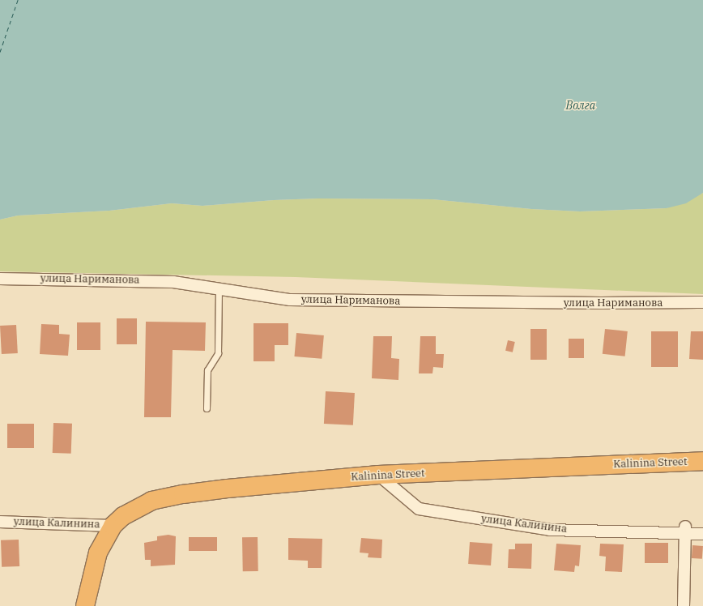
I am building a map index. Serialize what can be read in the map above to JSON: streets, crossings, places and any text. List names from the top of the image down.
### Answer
{
  "streets": {
    "highway": ["Kalinina Street"],
    "street": ["улица Нариманова", "улица Калинина"]
  },
  "crossings": [
    ["Kalinina Street", "улица Калинина"]
  ],
  "water": ["Волга"]
}
